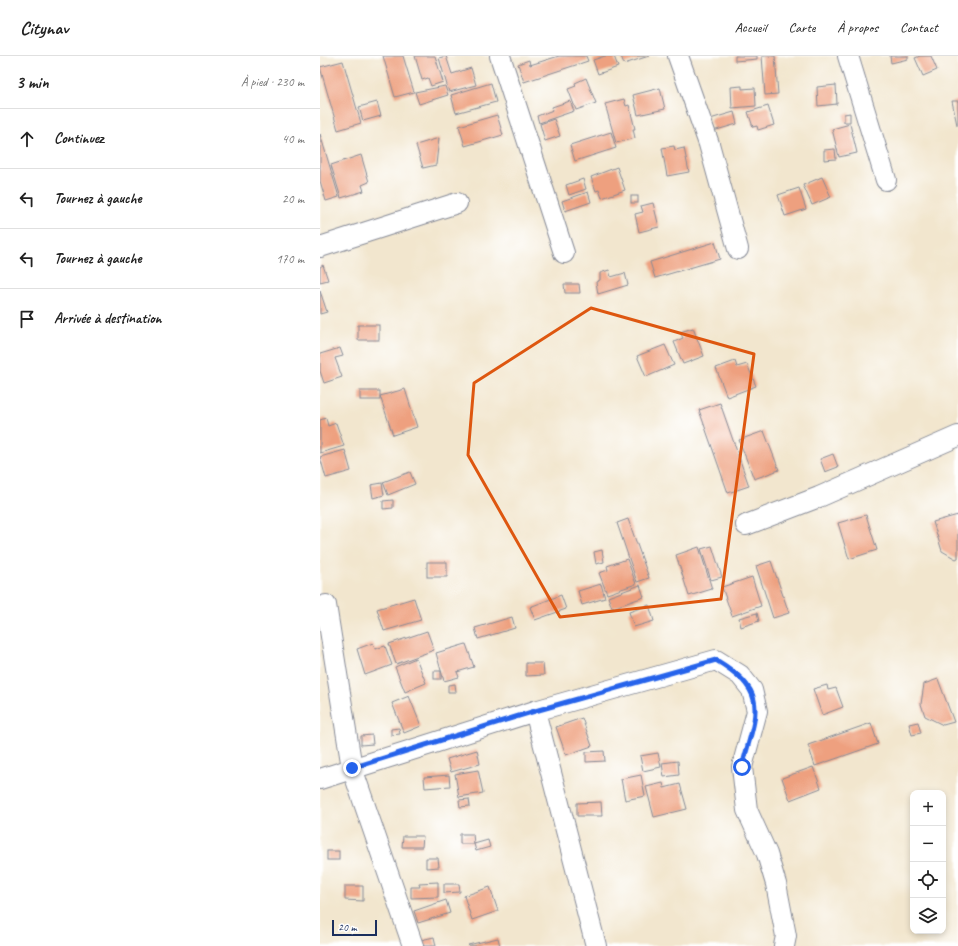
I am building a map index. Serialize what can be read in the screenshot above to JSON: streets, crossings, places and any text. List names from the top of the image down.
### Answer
{
  "scale_bar": "20 m",
  "page": {
    "header": "Citynav",
    "nav": [
      "Accueil",
      "Carte",
      "À propos",
      "Contact"
    ],
    "heading": ["3 min", "À pied · 230 m"],
    "list": [
      ["Continuez", "40 m"],
      ["Tournez à gauche", "20 m"],
      ["Tournez à gauche", "170 m"],
      "Arrivée à destination"
    ],
    "map_buttons": ["+", "−"],
    "scale": "20 m"
  }
}
